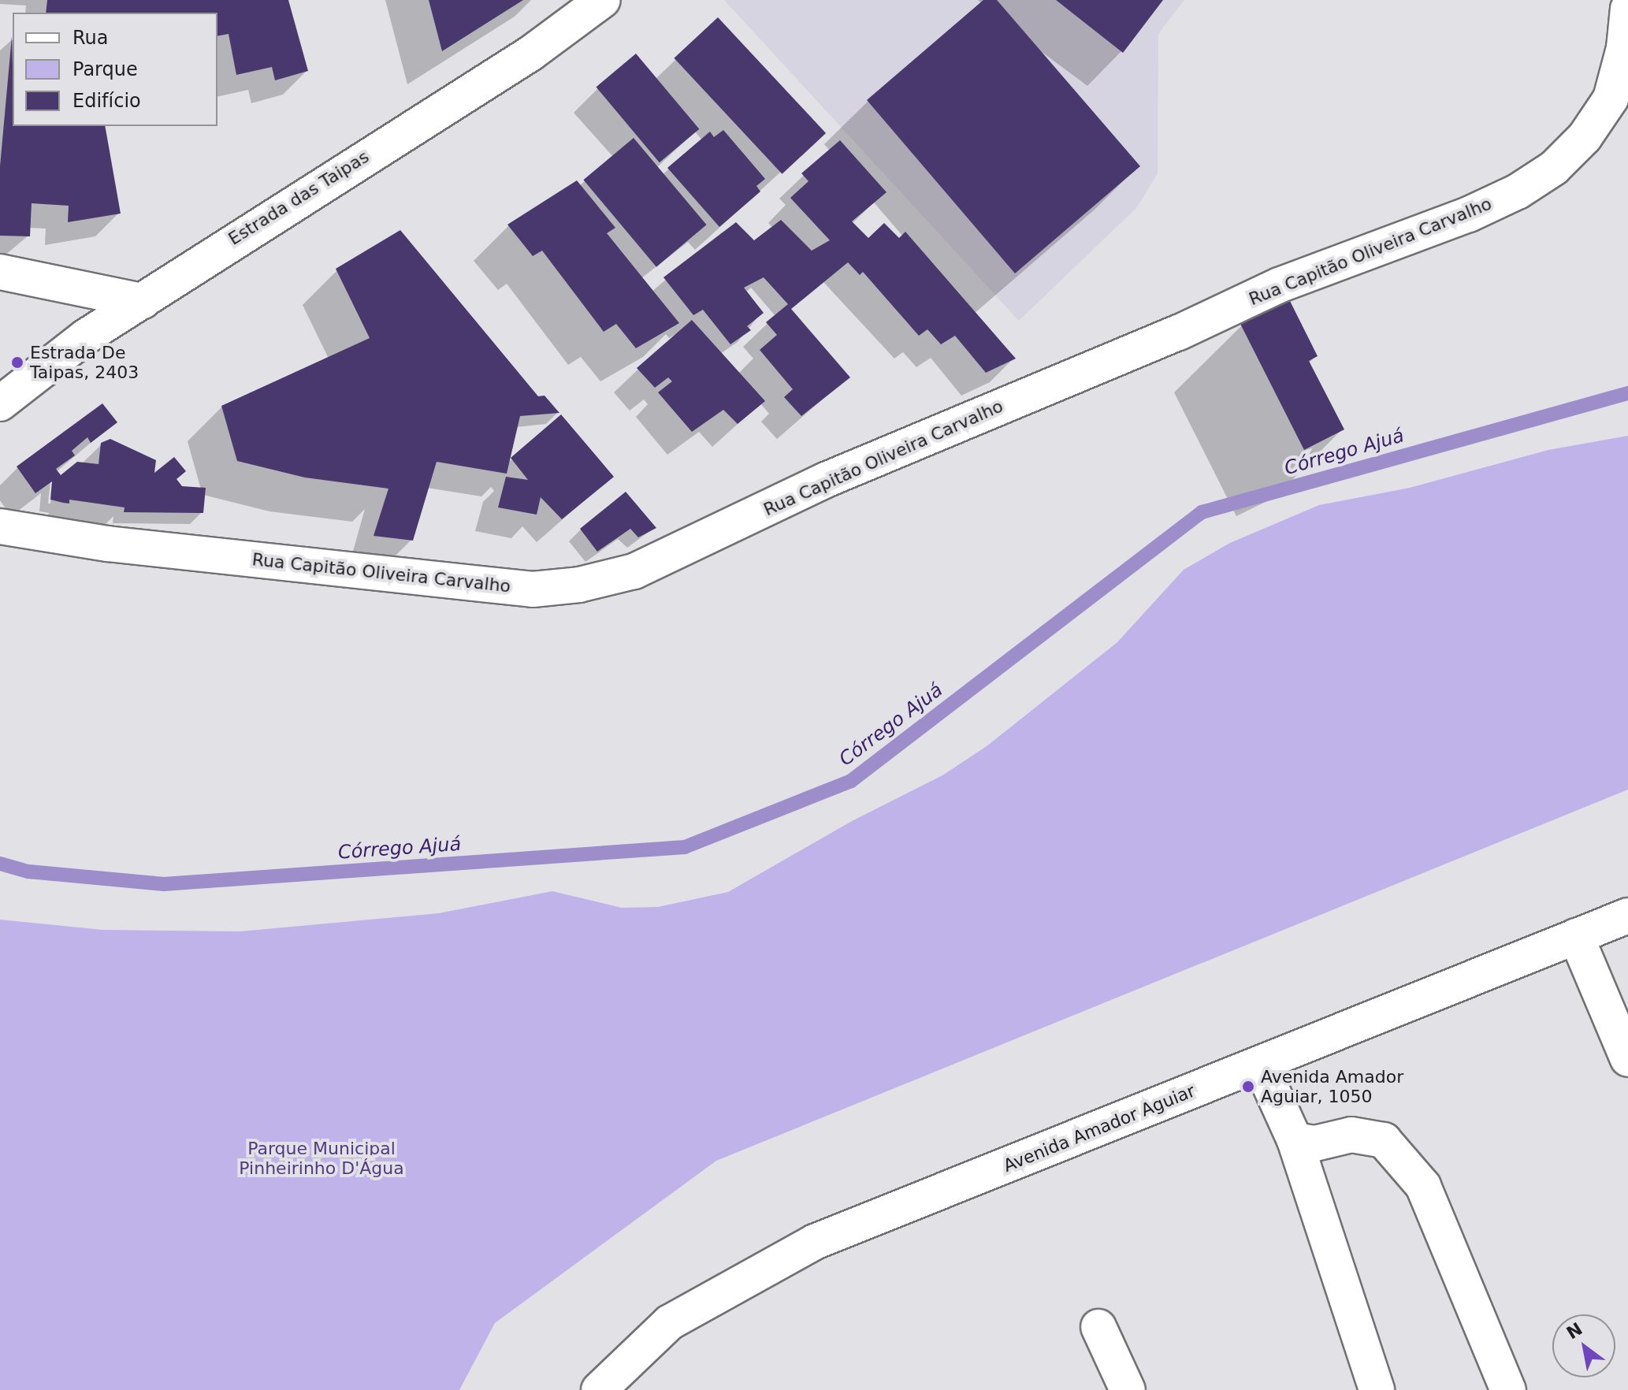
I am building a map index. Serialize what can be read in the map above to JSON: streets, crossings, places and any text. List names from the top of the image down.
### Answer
{
  "streets": {
    "street": ["Estrada das Taipas", "Rua Capitão Oliveira Carvalho", "Avenida Amador Aguiar"]
  },
  "water": ["Córrego Ajuá"],
  "parks": ["Parque Municipal Pinheirinho D'Água"],
  "places": ["Estrada De Taipas, 2403", "Avenida Amador Aguiar, 1050"],
  "legend": ["Rua", "Parque", "Edifício"],
  "north": "top left"
}
